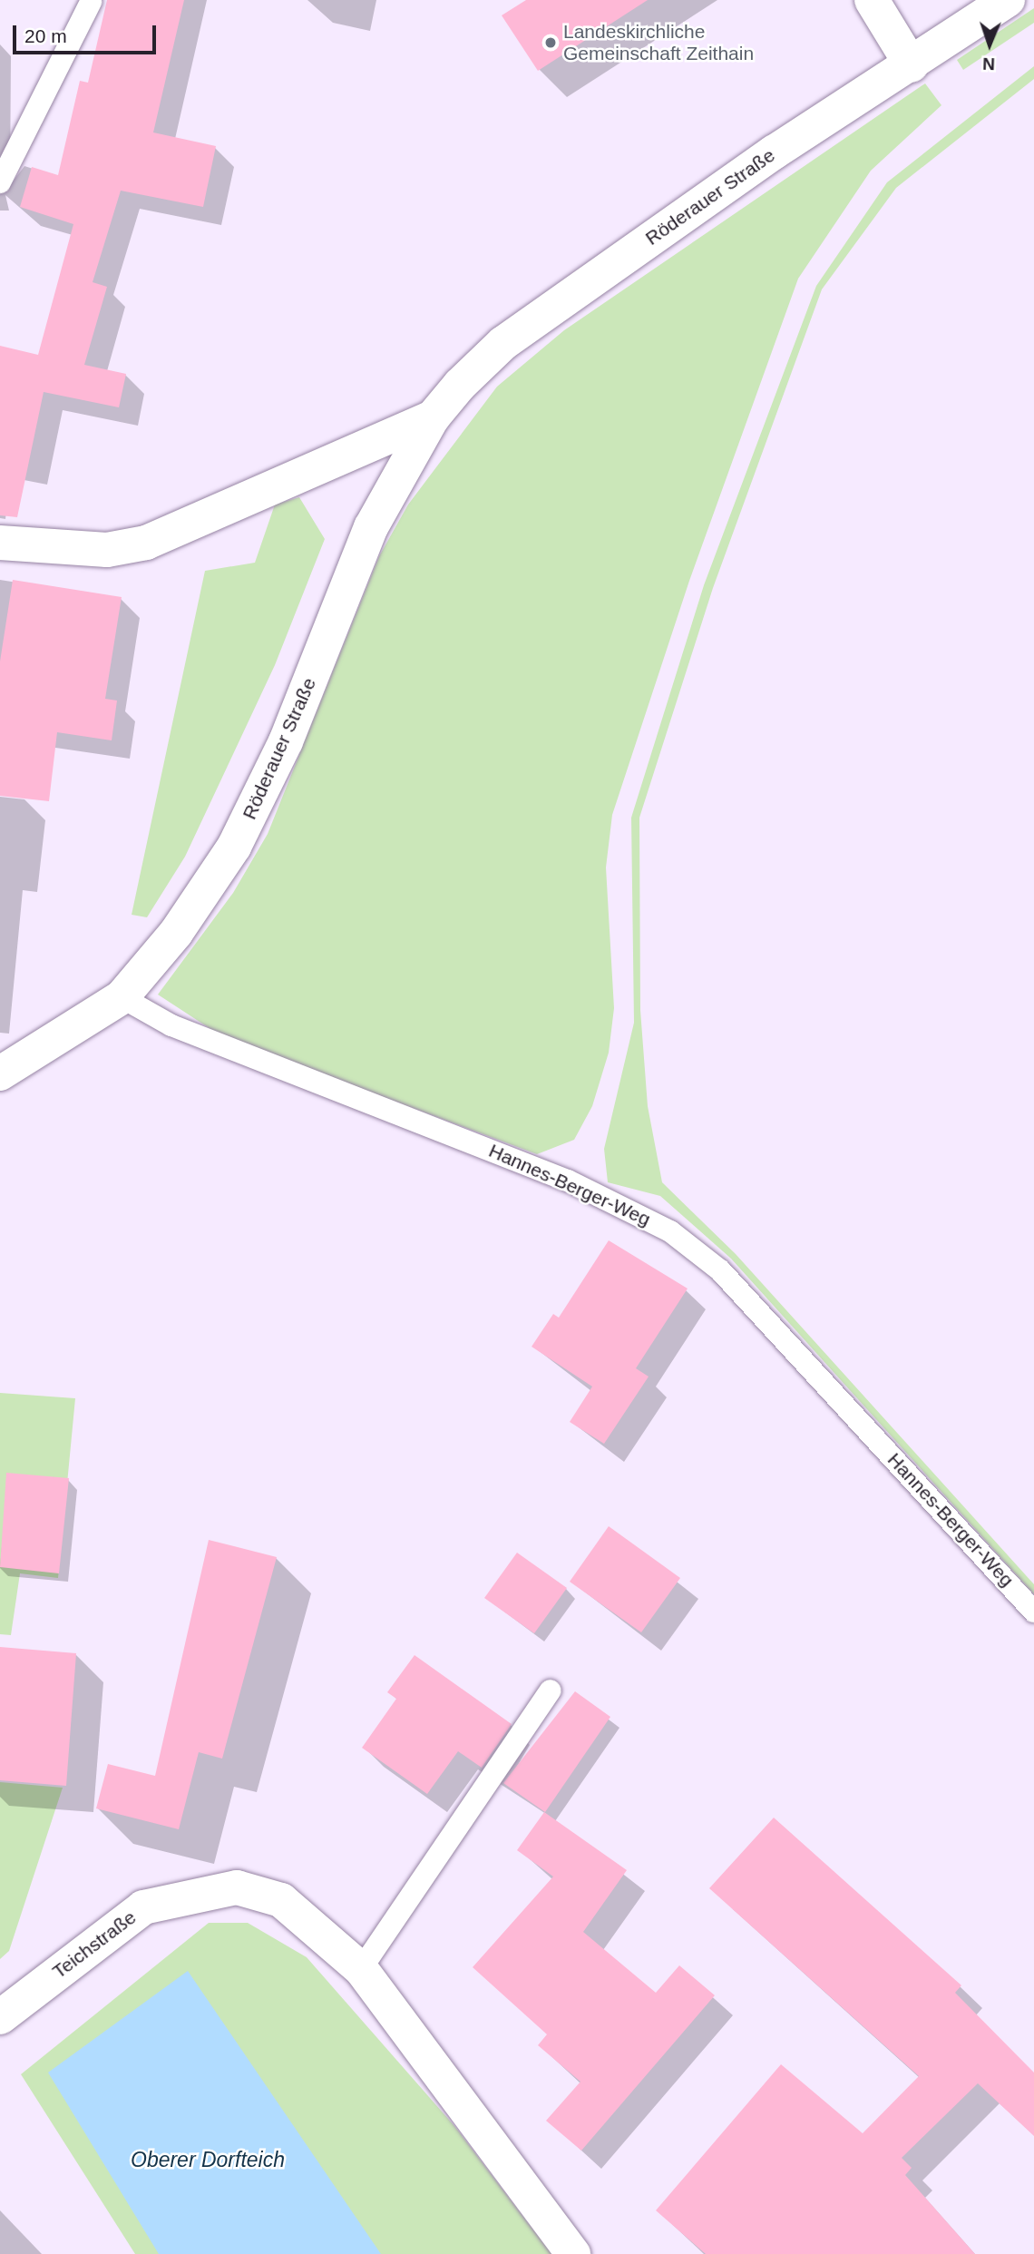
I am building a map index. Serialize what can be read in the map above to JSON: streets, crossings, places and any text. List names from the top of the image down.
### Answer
{
  "streets": {
    "street": ["Röderauer Straße", "Teichstraße"],
    "lane": ["Hannes-Berger-Weg"]
  },
  "crossings": [
    ["Röderauer Straße", "Hannes-Berger-Weg"]
  ],
  "water": ["Oberer Dorfteich"],
  "places": ["Landeskirchliche Gemeinschaft Zeithain"],
  "scale_bar": "20 m",
  "north": "bottom"
}
